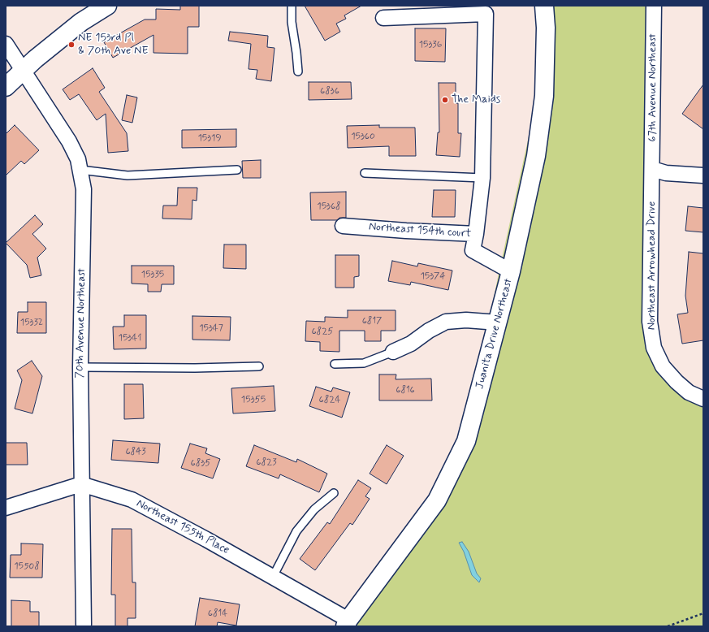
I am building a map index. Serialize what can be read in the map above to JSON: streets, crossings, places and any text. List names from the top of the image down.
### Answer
{
  "streets": {
    "main road": ["Juanita Drive Northeast"],
    "street": [
      "67th Avenue Northeast",
      "Northeast 154th court",
      "Northeast Arrowhead Drive",
      "70th Avenue Northeast",
      "Northeast 155th Place"
    ]
  },
  "crossings": [
    ["67th Avenue Northeast", "Northeast Arrowhead Drive"],
    ["Northeast 154th court", "Juanita Drive Northeast"],
    ["70th Avenue Northeast", "Northeast 155th Place"],
    ["Juanita Drive Northeast", "Northeast 155th Place"]
  ],
  "places": ["NE 153rd Pl & 70th Ave NE", "The Maids"],
  "house_numbers": [
    "15336",
    "6836",
    "15360",
    "15319",
    "15368",
    "15335",
    "15374",
    "6817",
    "15332",
    "15347",
    "6825",
    "15341",
    "6816",
    "15355",
    "6824",
    "6843",
    "6823",
    "6835",
    "15508",
    "6814"
  ]
}
